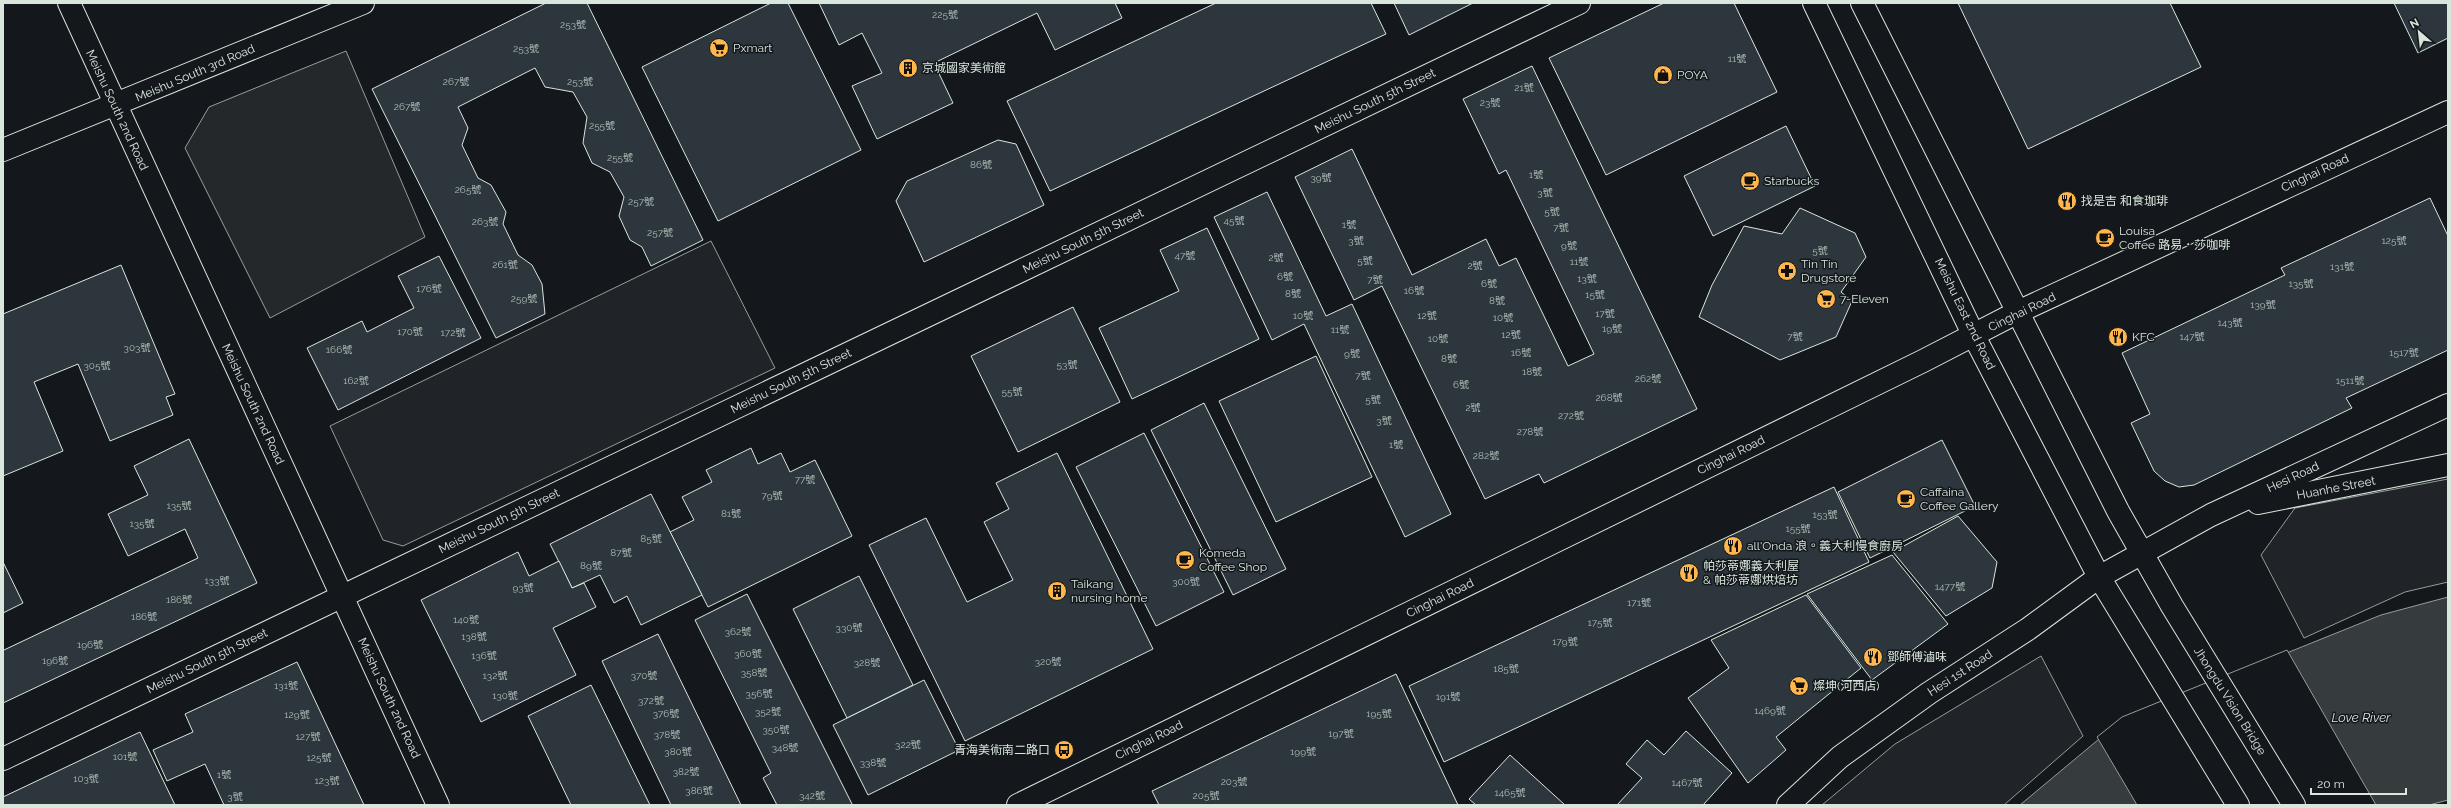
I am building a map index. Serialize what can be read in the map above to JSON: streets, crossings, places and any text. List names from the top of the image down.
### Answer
{
  "streets": {
    "street": [
      "Meishu South 3rd Road",
      "Meishu South 5th Street",
      "Meishu South 2nd Road",
      "Cinghai Road",
      "Meishu East 2nd Road",
      "Hesi Road",
      "Huanhe Street",
      "Hesi 1st Road",
      "Jhongdu Vision Bridge"
    ]
  },
  "crossings": [
    ["Meishu South 3rd Road", "Meishu South 2nd Road"],
    ["Meishu South 5th Street", "Meishu South 2nd Road"],
    ["Cinghai Road", "Meishu East 2nd Road"],
    ["Meishu East 2nd Road", "Hesi 1st Road"],
    ["Hesi Road", "Huanhe Street"],
    ["Hesi Road", "Hesi 1st Road"],
    ["Hesi Road", "Jhongdu Vision Bridge"],
    ["Hesi 1st Road", "Jhongdu Vision Bridge"]
  ],
  "water": ["Love River"],
  "places": {
    "supermarket": ["Pxmart", "7-Eleven", "燦坤(河西店)"],
    "building": ["京城國家美術館", "Taikang nursing home"],
    "shop": ["POYA"],
    "cafe": [
      "Starbucks",
      "Louisa Coffee 路易．莎咖啡",
      "Caffaina Coffee Gallery",
      "Komeda Coffee Shop"
    ],
    "restaurant": [
      "找是吉 和食珈琲",
      "KFC",
      "all'Onda 浪。義大利慢食廚房",
      "帕莎蒂娜義大利屋 & 帕莎蒂娜烘焙坊",
      "鄧師傅滷味"
    ],
    "pharmacy": ["Tin Tin Drugstore"],
    "bus stop": ["青海美術南二路口"]
  },
  "house_numbers": [
    "225號",
    "253號",
    "253號",
    "11號",
    "267號",
    "253號",
    "21號",
    "23號",
    "267號",
    "255號",
    "255號",
    "86號",
    "1號",
    "39號",
    "265號",
    "3號",
    "257號",
    "5號",
    "45號",
    "263號",
    "1號",
    "7號",
    "257號",
    "3號",
    "125號",
    "9號",
    "5號",
    "47號",
    "2號",
    "5號",
    "11號",
    "261號",
    "2號",
    "131號",
    "6號",
    "13號",
    "7號",
    "6號",
    "135號",
    "176號",
    "16號",
    "8號",
    "15號",
    "259號",
    "8號",
    "139號",
    "17號",
    "10號",
    "12號",
    "10號",
    "143號",
    "19號",
    "11號",
    "170號",
    "172號",
    "12號",
    "7號",
    "147號",
    "10號",
    "303號",
    "166號",
    "16號",
    "1517號",
    "9號",
    "8號",
    "53號",
    "305號",
    "18號",
    "7號",
    "262號",
    "162號",
    "1511號",
    "6號",
    "55號",
    "268號",
    "5號",
    "2號",
    "272號",
    "3號",
    "278號",
    "1號",
    "282號",
    "77號",
    "79號",
    "135號",
    "81號",
    "153號",
    "135號",
    "155號",
    "85號",
    "87號",
    "89號",
    "133號",
    "300號",
    "1477號",
    "93號",
    "186號",
    "171號",
    "186號",
    "140號",
    "175號",
    "330號",
    "362號",
    "138號",
    "179號",
    "196號",
    "360號",
    "136號",
    "196號",
    "320號",
    "328號",
    "185號",
    "358號",
    "132號",
    "370號",
    "131號",
    "356號",
    "130號",
    "191號",
    "372號",
    "1469號",
    "352號",
    "376號",
    "195號",
    "129號",
    "350號",
    "197號",
    "378號",
    "127號",
    "322號",
    "348號",
    "380號",
    "199號",
    "101號",
    "125號",
    "338號",
    "382號",
    "1號",
    "103號",
    "123號",
    "203號",
    "1467號",
    "386號",
    "1465號",
    "342號",
    "205號",
    "3號"
  ],
  "scale_bar": "20 m",
  "north": "top left"
}
